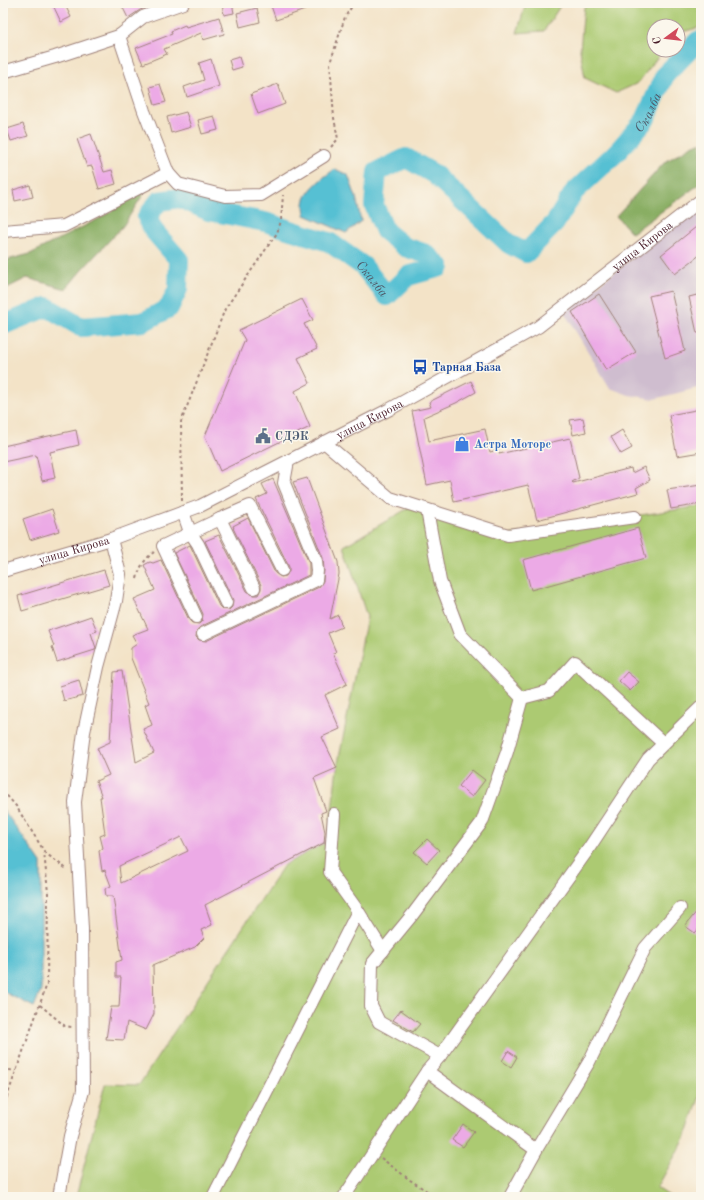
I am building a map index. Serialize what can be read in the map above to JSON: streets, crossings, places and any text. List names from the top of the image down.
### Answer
{
  "streets": {
    "street": ["улица Кирова"]
  },
  "water": ["Скалба"],
  "places": {
    "bus stop": ["Тарная База"],
    "public building": ["СДЭК"],
    "shop": ["Астра Моторс"]
  },
  "north": "left"
}
